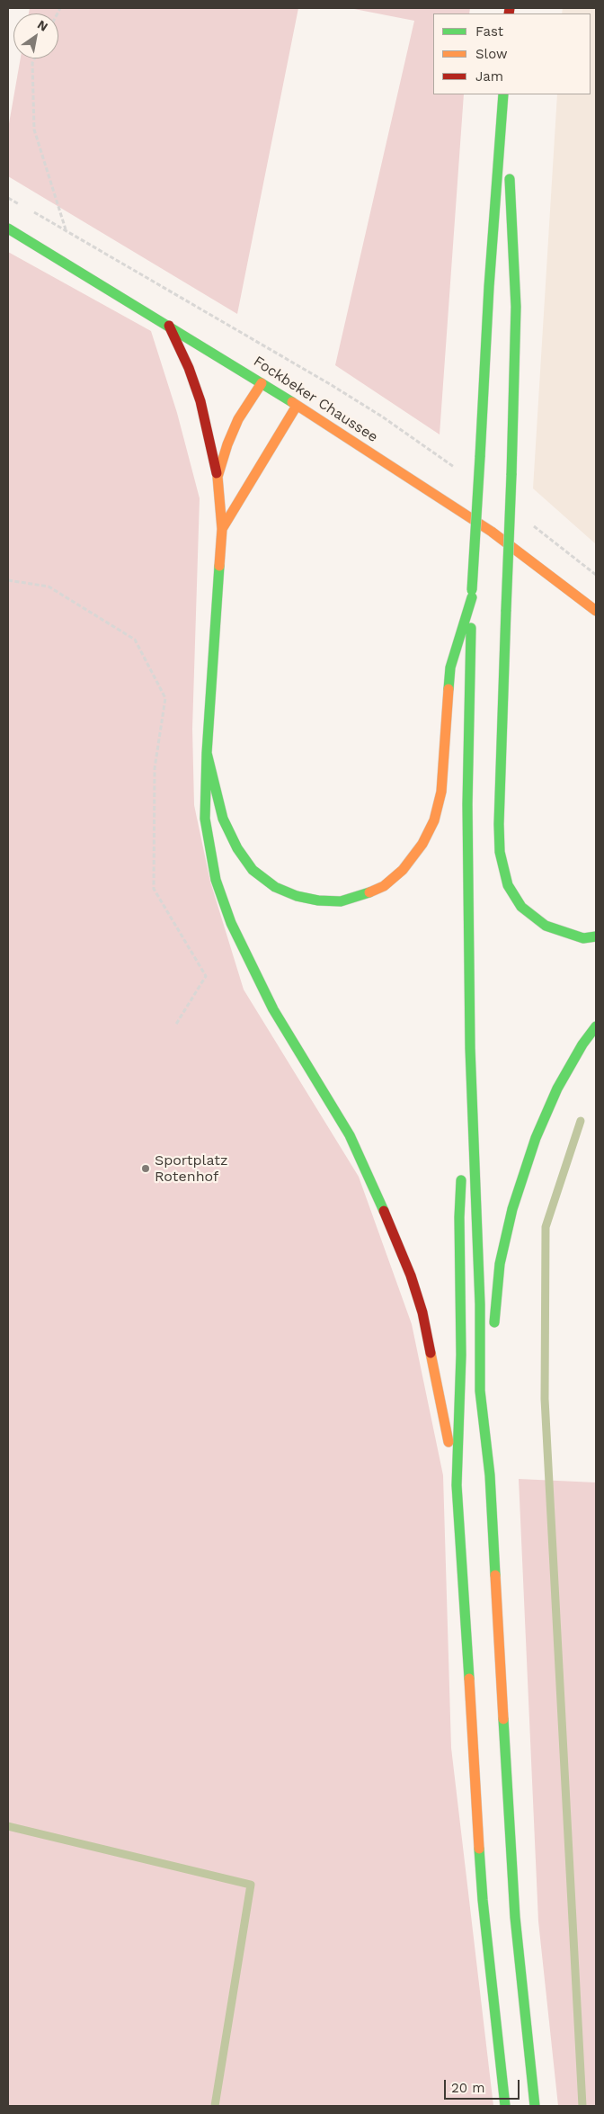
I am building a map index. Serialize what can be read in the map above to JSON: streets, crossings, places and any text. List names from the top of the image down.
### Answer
{
  "streets": {
    "main road": ["Fockbeker Chaussee"]
  },
  "places": ["Sportplatz Rotenhof"],
  "legend": ["Fast", "Slow", "Jam"],
  "scale_bar": "20 m",
  "north": "top right"
}
